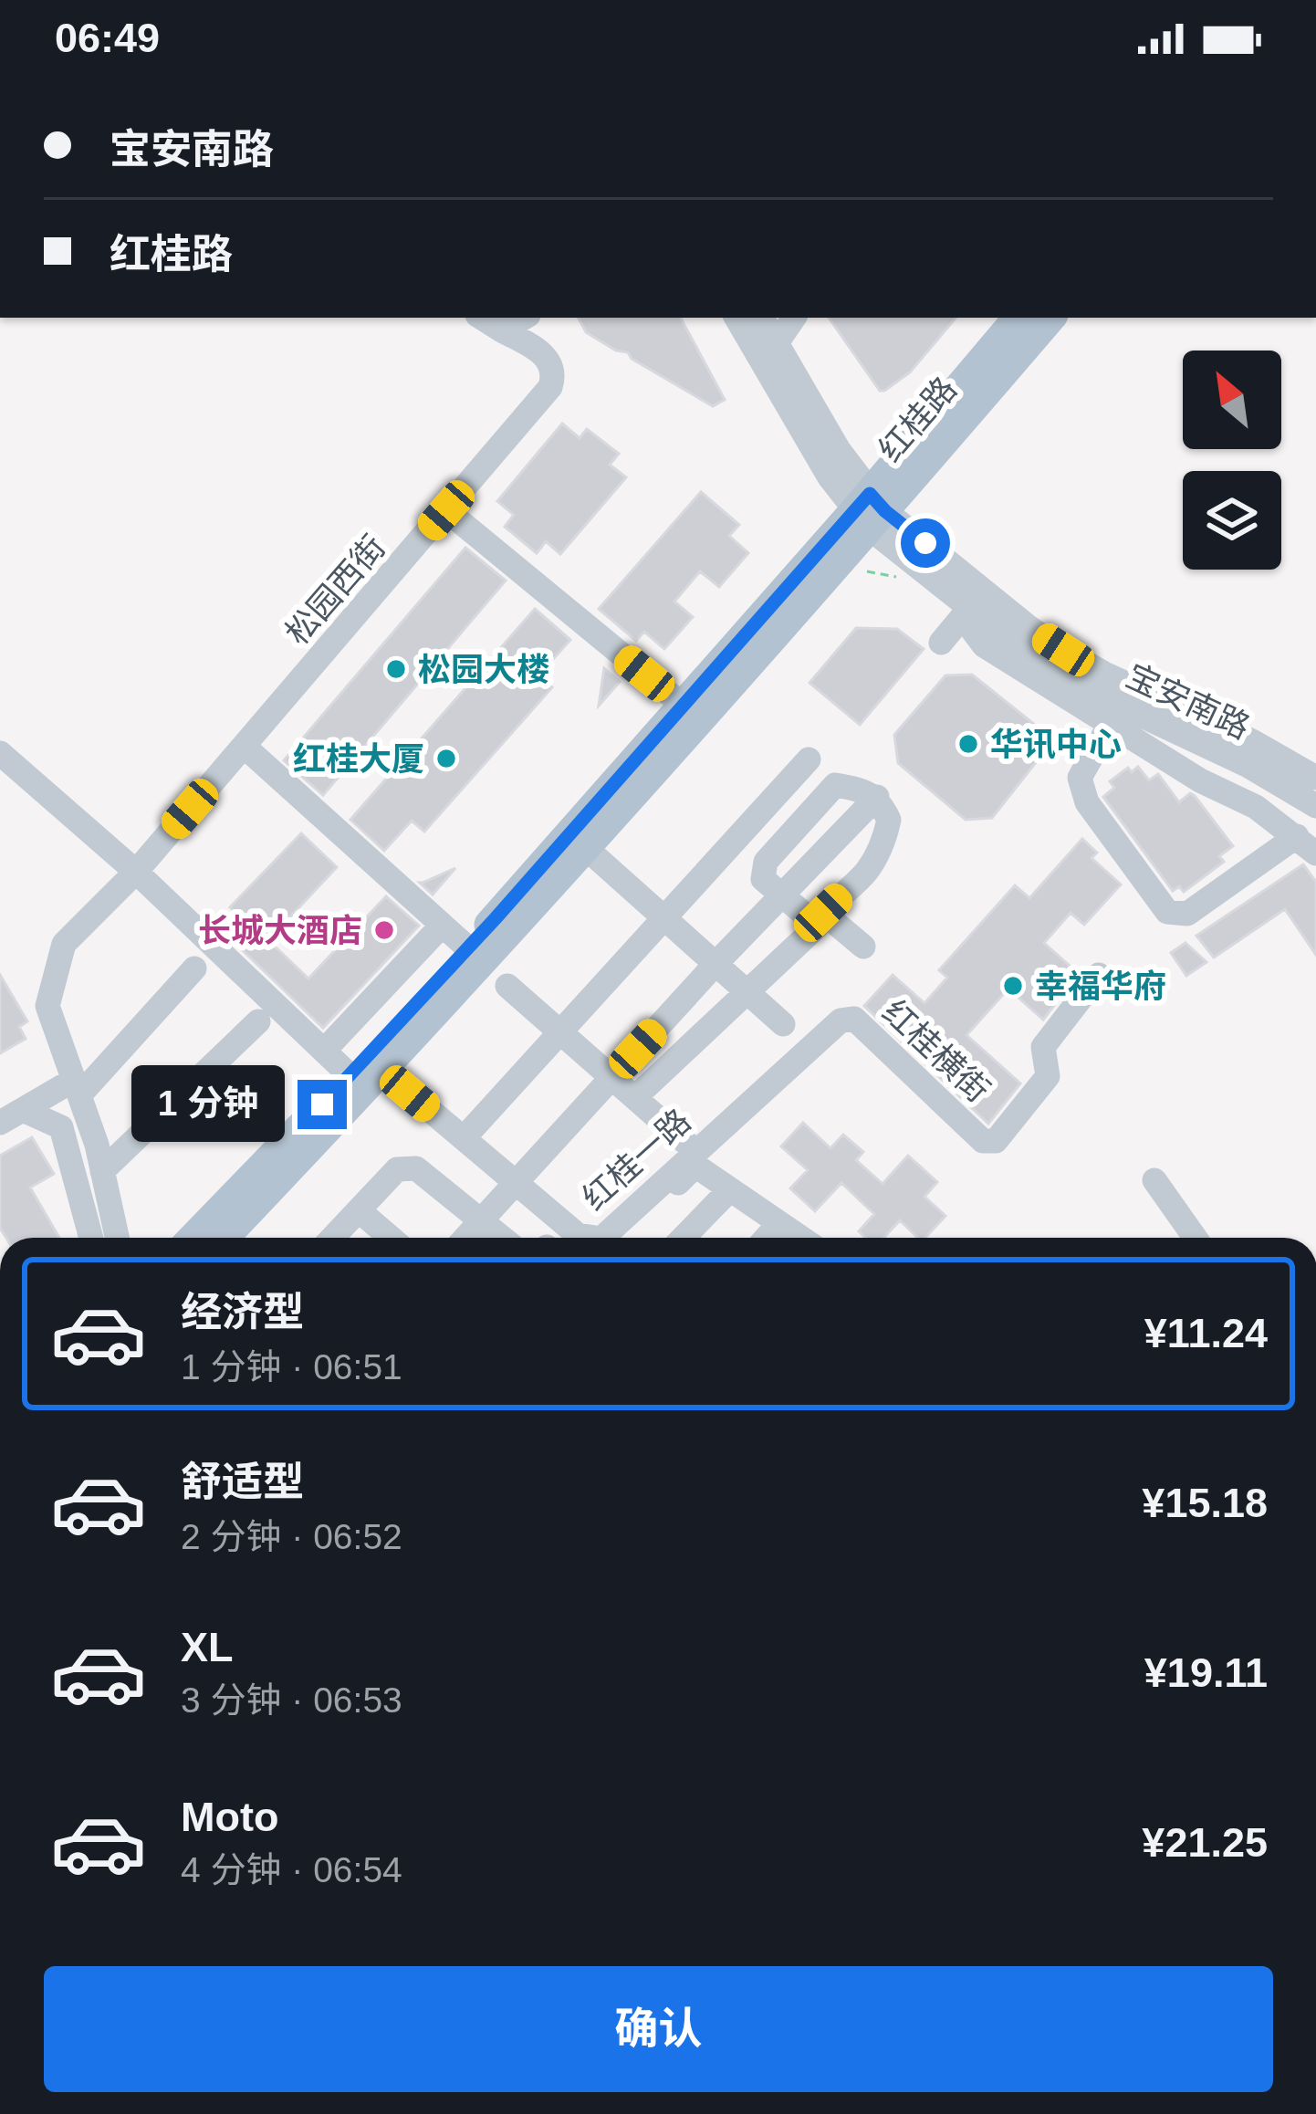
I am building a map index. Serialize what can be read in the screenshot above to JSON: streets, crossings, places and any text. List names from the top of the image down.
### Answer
{
  "streets": {
    "main road": ["红桂路"],
    "street": [
      "松园西街",
      "宝安南路",
      "红桂横街",
      "红桂一路"
    ]
  },
  "crossings": [
    ["红桂路", "宝安南路"],
    ["红桂路", "红桂一路"],
    ["红桂横街", "红桂一路"]
  ],
  "places": [
    "松园大楼",
    "华讯中心",
    "红桂大厦",
    "长城大酒店",
    "幸福华府"
  ],
  "north": "top left",
  "page": {
    "status": "06:49",
    "banner": ["宝安南路", "红桂路"],
    "bubble": "1 分钟",
    "list": [
      {
        "name": "经济型",
        "note": "1 分钟 · 06:51",
        "value": "¥11.24"
      },
      {
        "name": "舒适型",
        "note": "2 分钟 · 06:52",
        "value": "¥15.18"
      },
      {
        "name": "XL",
        "note": "3 分钟 · 06:53",
        "value": "¥19.11"
      },
      {
        "name": "Moto",
        "note": "4 分钟 · 06:54",
        "value": "¥21.25"
      }
    ],
    "buttons": "确认"
  }
}
